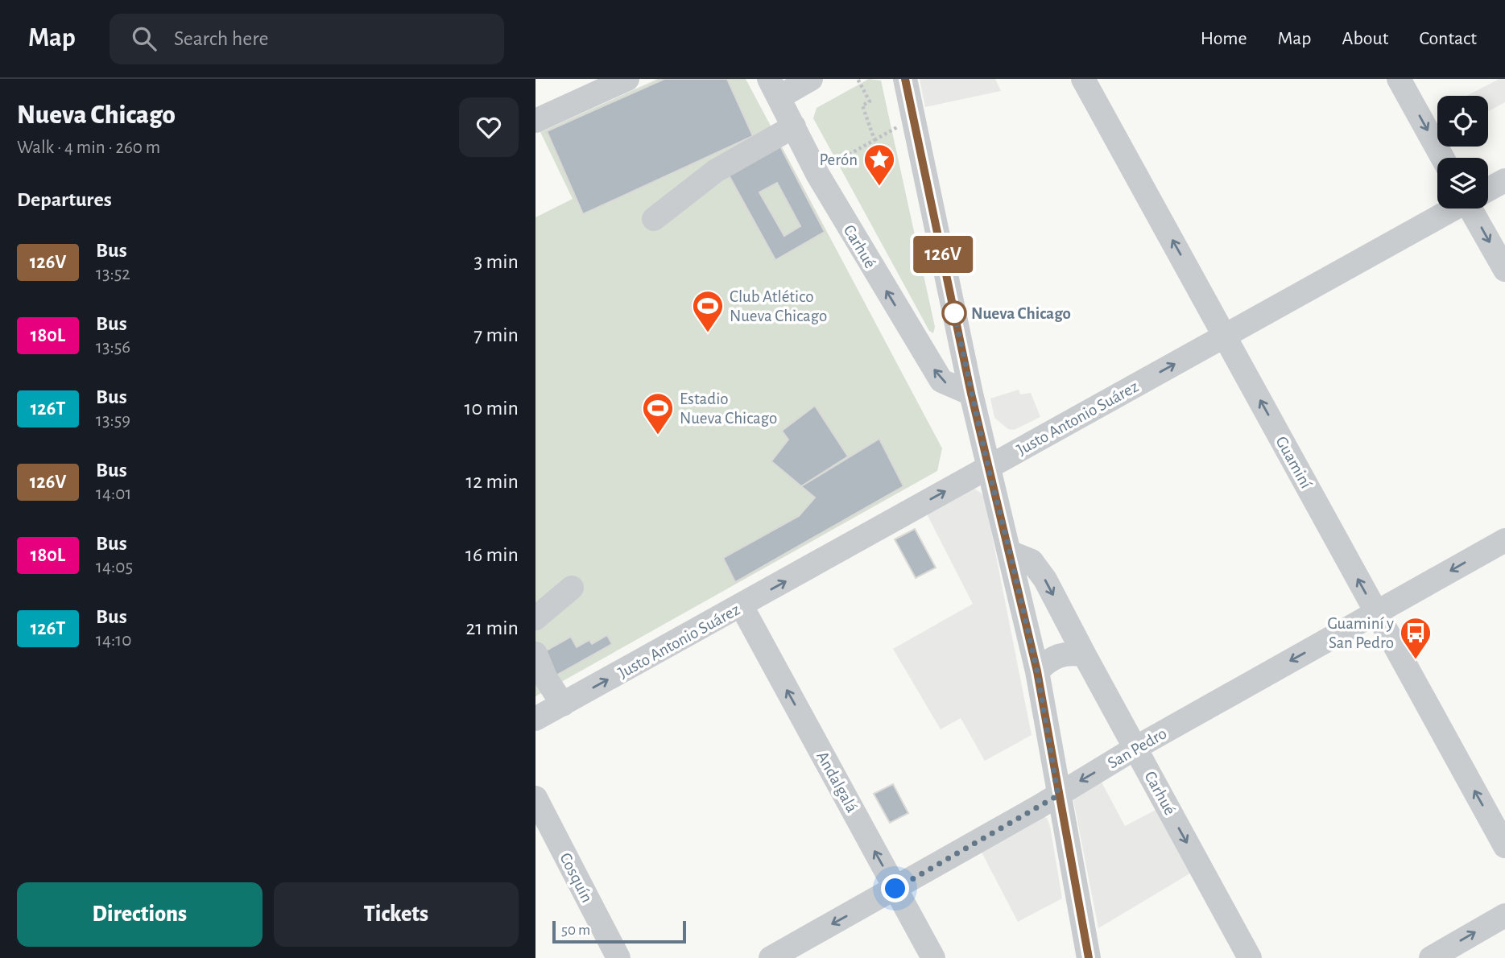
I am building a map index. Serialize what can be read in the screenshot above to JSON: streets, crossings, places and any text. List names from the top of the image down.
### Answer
{
  "streets": {
    "street": [
      "Carhué",
      "Justo Antonio Suárez",
      "Guaminí",
      "San Pedro",
      "Andalgalá",
      "Cosquín"
    ]
  },
  "crossings": [
    ["Carhué", "San Pedro"],
    ["Justo Antonio Suárez", "Guaminí"],
    ["Justo Antonio Suárez", "Andalgalá"],
    ["Guaminí", "San Pedro"],
    ["San Pedro", "Andalgalá"]
  ],
  "one_way": [
    "Justo Antonio Suárez",
    "Guaminí",
    "San Pedro",
    "Andalgalá"
  ],
  "places": {
    "place": ["Perón"],
    "other": ["Nueva Chicago"],
    "sports": ["Club Atlético Nueva Chicago", "Estadio Nueva Chicago"],
    "bus stop": ["Guaminí y San Pedro"]
  },
  "lines": ["bus line 126V"],
  "scale_bar": "50 m",
  "page": {
    "header": "Map",
    "search": "Search here",
    "nav": [
      "Home",
      "Map",
      "About",
      "Contact"
    ],
    "heading": [
      ["Nueva Chicago", "Walk · 4 min · 260 m"],
      "Departures"
    ],
    "on_map": "126V",
    "list": [
      {
        "mark": "126V",
        "name": "Bus",
        "note": "13:52",
        "value": "3 min"
      },
      {
        "mark": "180L",
        "name": "Bus",
        "note": "13:56",
        "value": "7 min"
      },
      {
        "mark": "126T",
        "name": "Bus",
        "note": "13:59",
        "value": "10 min"
      },
      {
        "mark": "126V",
        "name": "Bus",
        "note": "14:01",
        "value": "12 min"
      },
      {
        "mark": "180L",
        "name": "Bus",
        "note": "14:05",
        "value": "16 min"
      },
      {
        "mark": "126T",
        "name": "Bus",
        "note": "14:10",
        "value": "21 min"
      }
    ],
    "buttons": ["Directions", "Tickets"],
    "scale": "50 m"
  }
}
